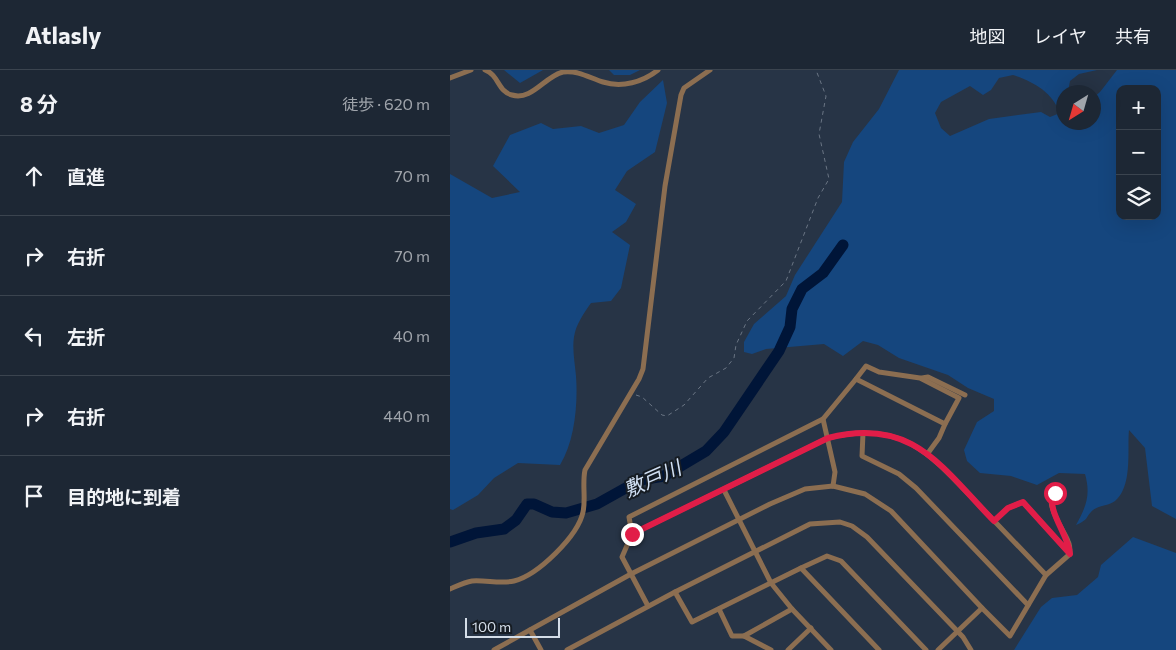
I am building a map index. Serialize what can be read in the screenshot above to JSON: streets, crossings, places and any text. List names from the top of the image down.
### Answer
{
  "water": ["敷戸川"],
  "scale_bar": "100 m",
  "north": "bottom left",
  "page": {
    "header": "Atlasly",
    "nav": ["地図", "レイヤ", "共有"],
    "heading": ["8 分", "徒歩 · 620 m"],
    "map_buttons": ["+", "−"],
    "list": [
      ["直進", "70 m"],
      ["右折", "70 m"],
      ["左折", "40 m"],
      ["右折", "440 m"],
      "目的地に到着"
    ],
    "scale": "100 m"
  }
}
